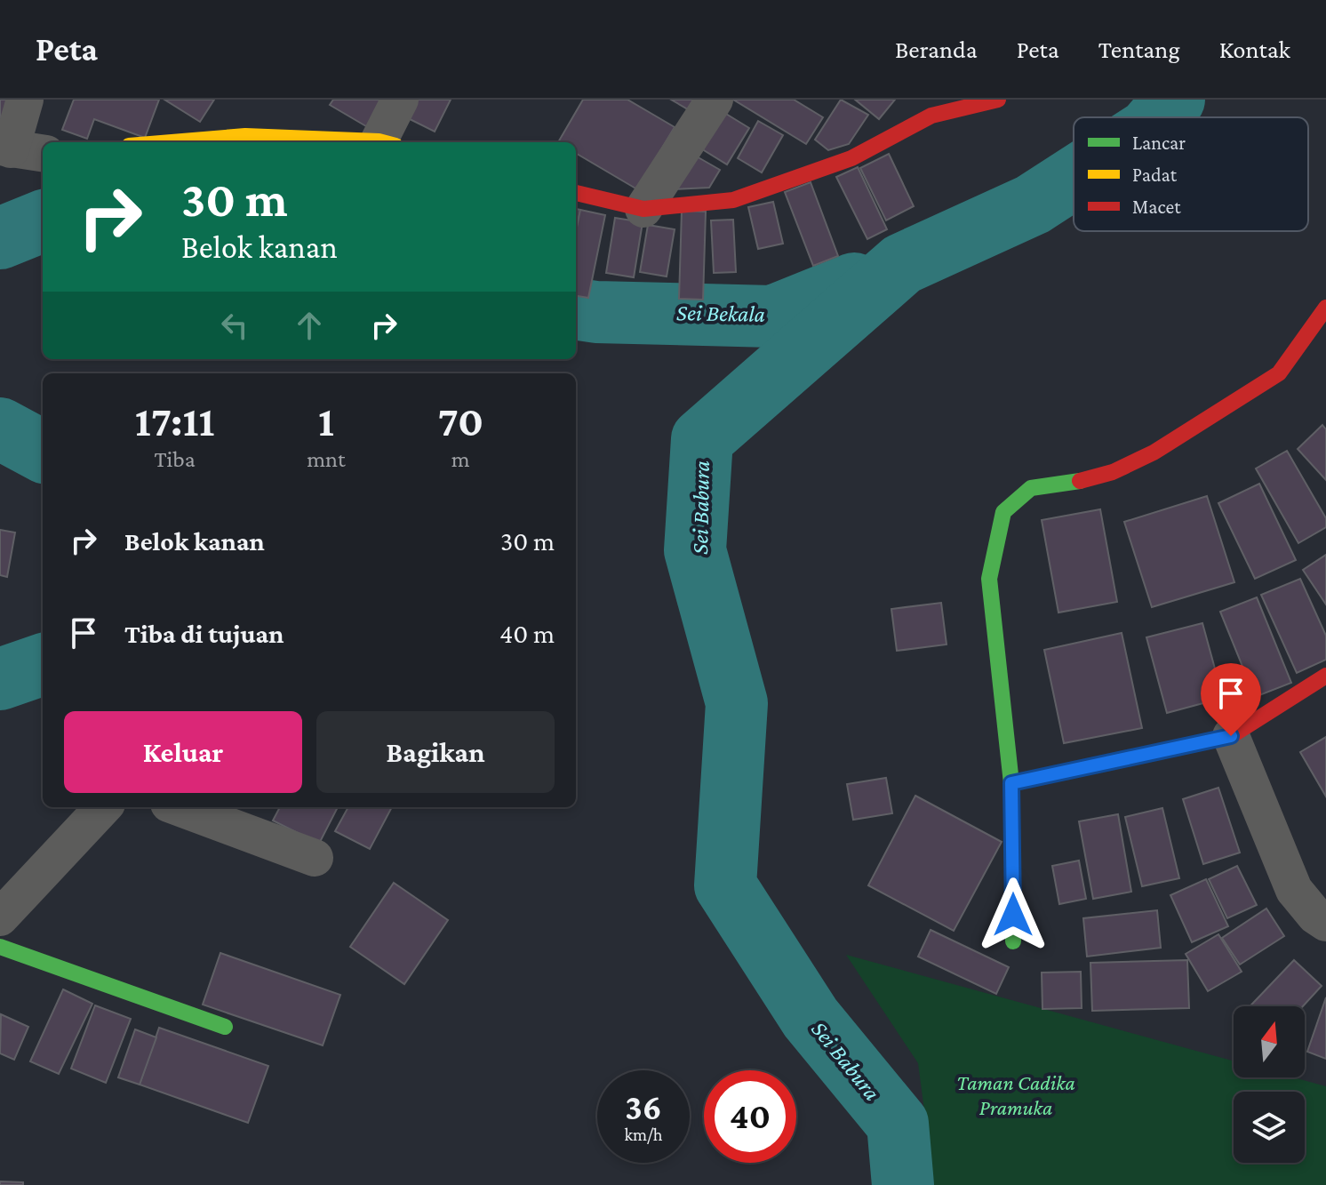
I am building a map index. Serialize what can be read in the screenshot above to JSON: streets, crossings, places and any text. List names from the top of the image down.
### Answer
{
  "water": ["Sei Bekala", "Sei Babura"],
  "parks": ["Taman Cadika Pramuka"],
  "legend": ["Lancar", "Padat", "Macet"],
  "north": "top",
  "page": {
    "header": "Peta",
    "nav": [
      "Beranda",
      "Peta",
      "Tentang",
      "Kontak"
    ],
    "turn": ["30 m", "Belok kanan"],
    "eta": [
      "17:11",
      "Tiba",
      "1",
      "mnt",
      "70",
      "m"
    ],
    "list": [
      {
        "name": "Belok kanan",
        "value": "30 m"
      },
      {
        "name": "Tiba di tujuan",
        "value": "40 m"
      }
    ],
    "buttons": ["Keluar", "Bagikan"],
    "speed": "36 km/h",
    "limit": "40"
  }
}
